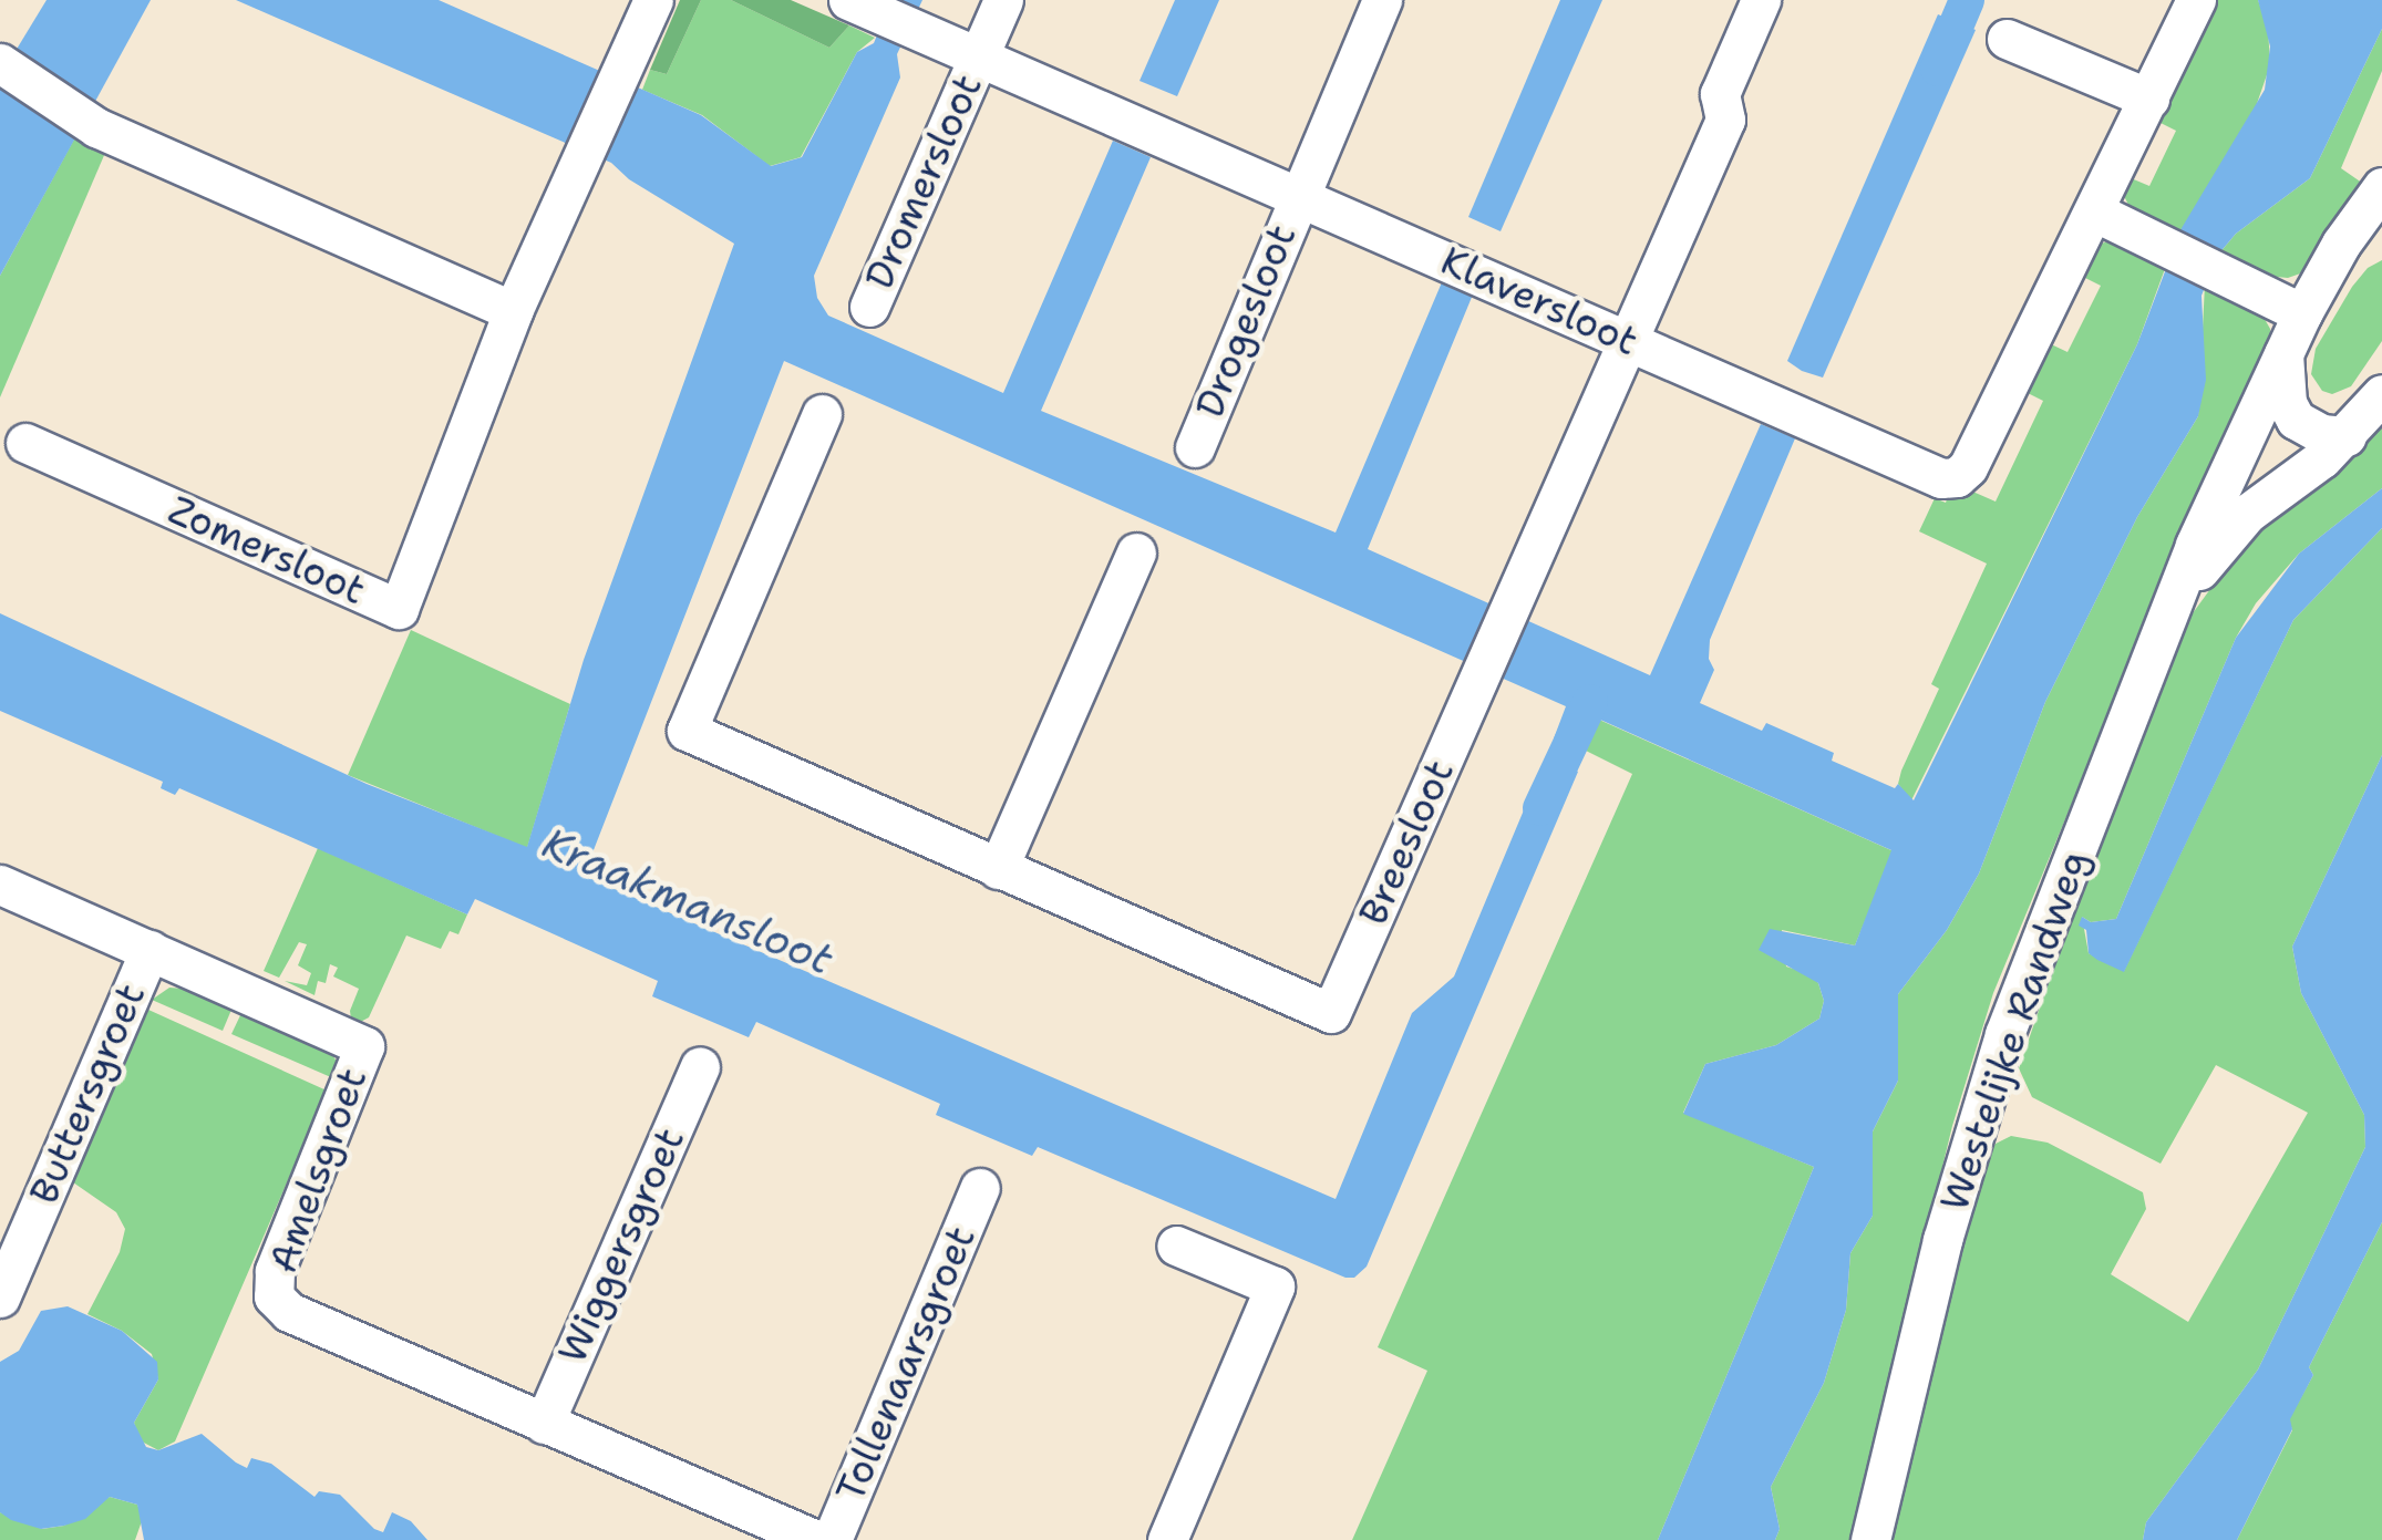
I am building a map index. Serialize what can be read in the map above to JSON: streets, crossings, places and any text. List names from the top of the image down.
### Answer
{
  "streets": {
    "street": [
      "Dromersloot",
      "Klaversloot",
      "Drogesloot",
      "Zomersloot",
      "Breesloot",
      "Westelijke Randweg",
      "Buttersgroet",
      "Amelsgroet",
      "Wiggersgroet",
      "Tollenaarsgroet"
    ]
  },
  "crossings": [
    ["Dromersloot", "Klaversloot"],
    ["Klaversloot", "Drogesloot"],
    ["Klaversloot", "Breesloot"],
    ["Buttersgroet", "Amelsgroet"],
    ["Amelsgroet", "Wiggersgroet"]
  ],
  "water": ["Kraakmansloot"]
}
